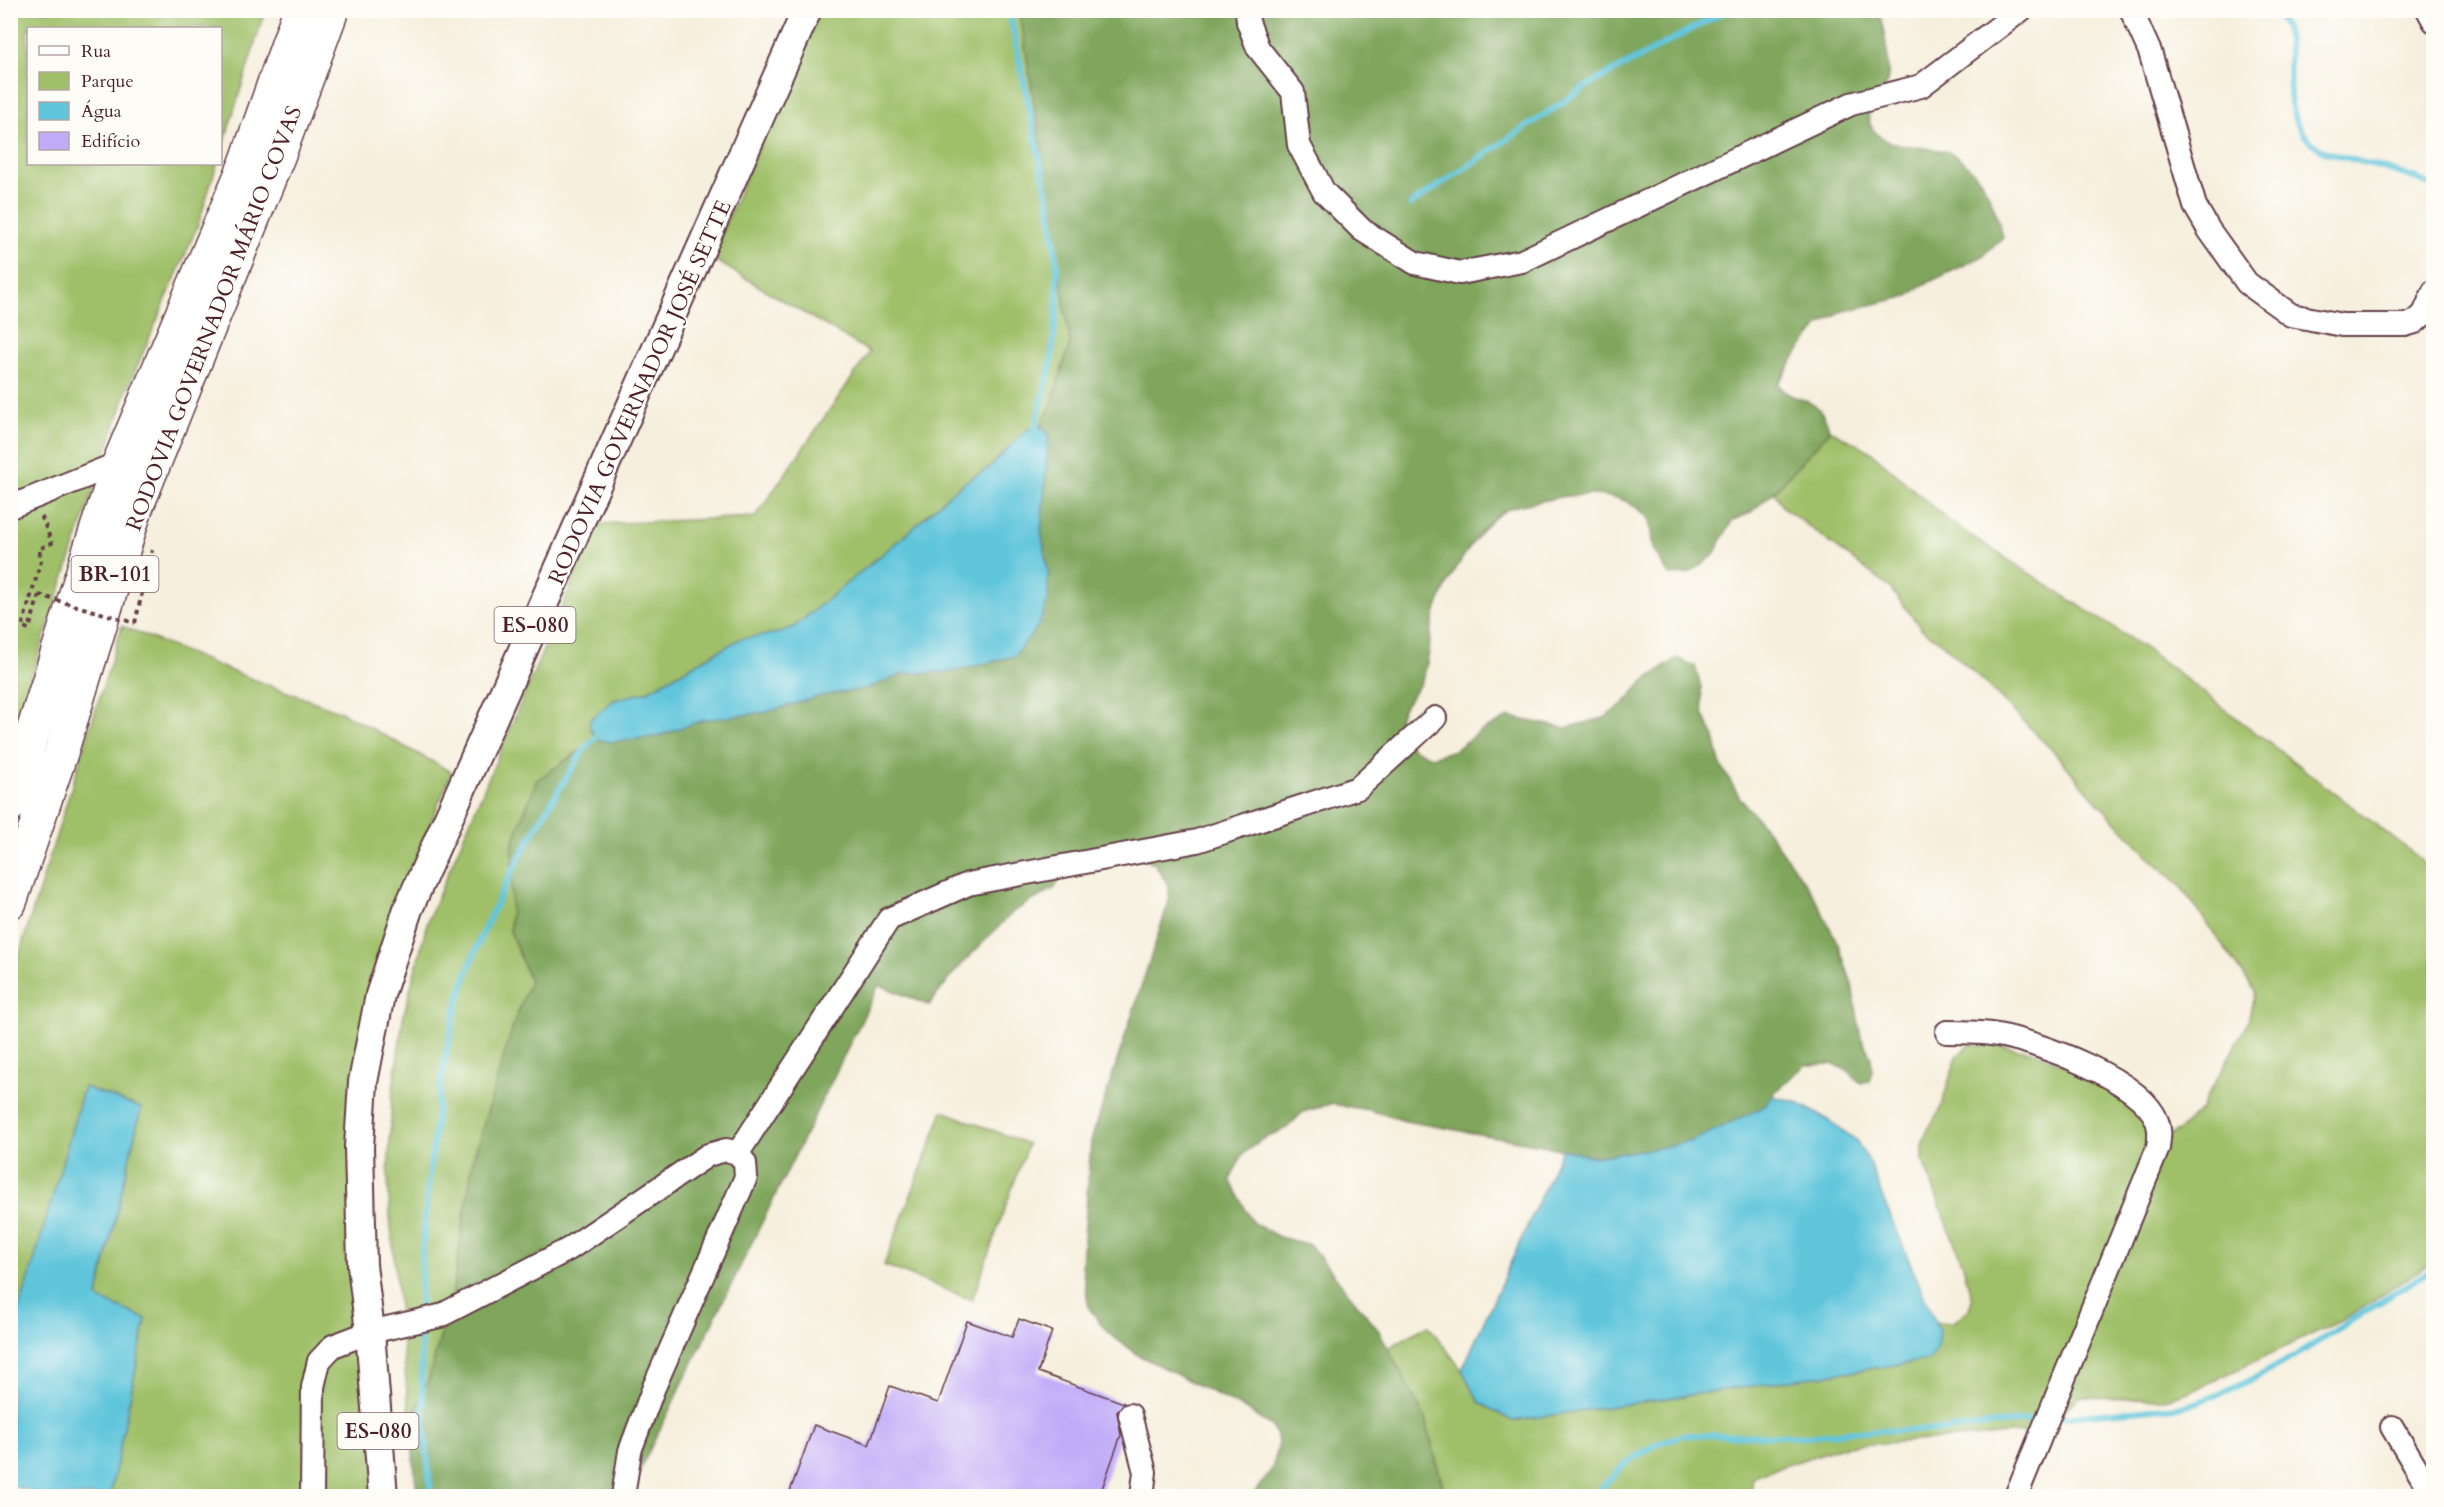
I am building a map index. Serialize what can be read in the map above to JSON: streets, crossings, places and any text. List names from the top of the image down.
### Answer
{
  "streets": {
    "highway": ["RODOVIA GOVERNADOR MÁRIO COVAS", "BR-101"],
    "main road": ["RODOVIA GOVERNADOR JOSÉ SETTE", "ES-080"]
  },
  "legend": [
    "Rua",
    "Parque",
    "Água",
    "Edifício"
  ]
}
